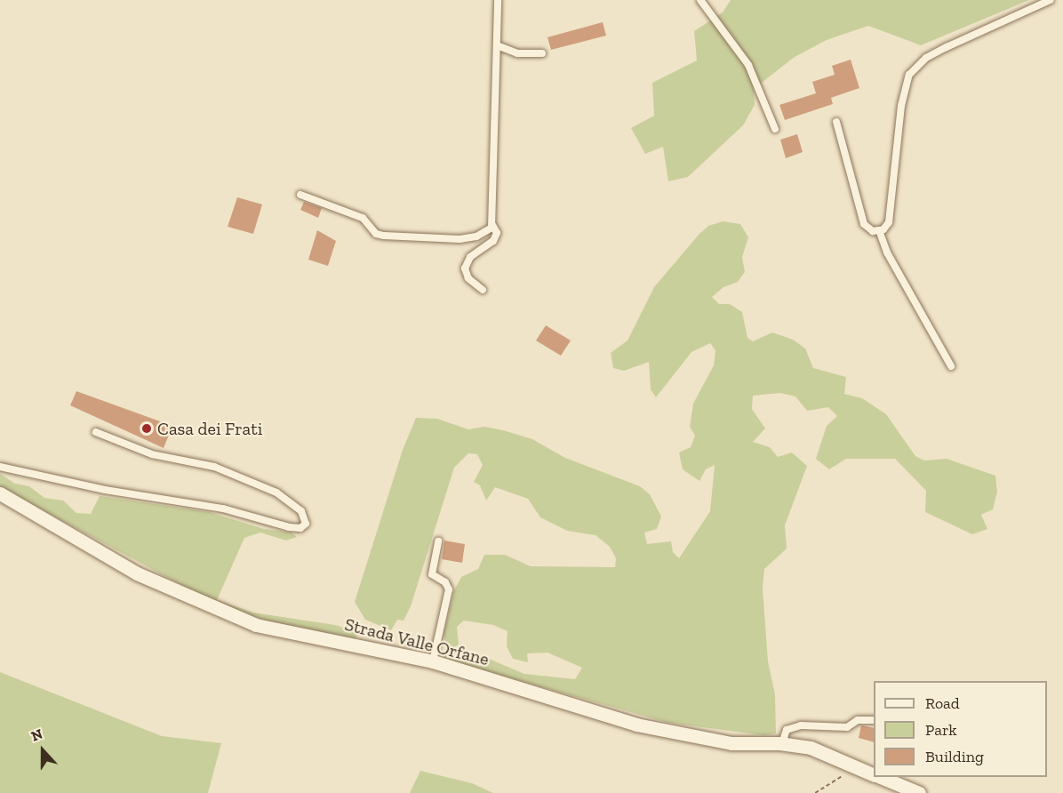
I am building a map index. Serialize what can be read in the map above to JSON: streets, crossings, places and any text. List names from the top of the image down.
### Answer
{
  "streets": {
    "street": ["Strada Valle Orfane"]
  },
  "places": ["Casa dei Frati"],
  "legend": ["Road", "Park", "Building"],
  "north": "top"
}
